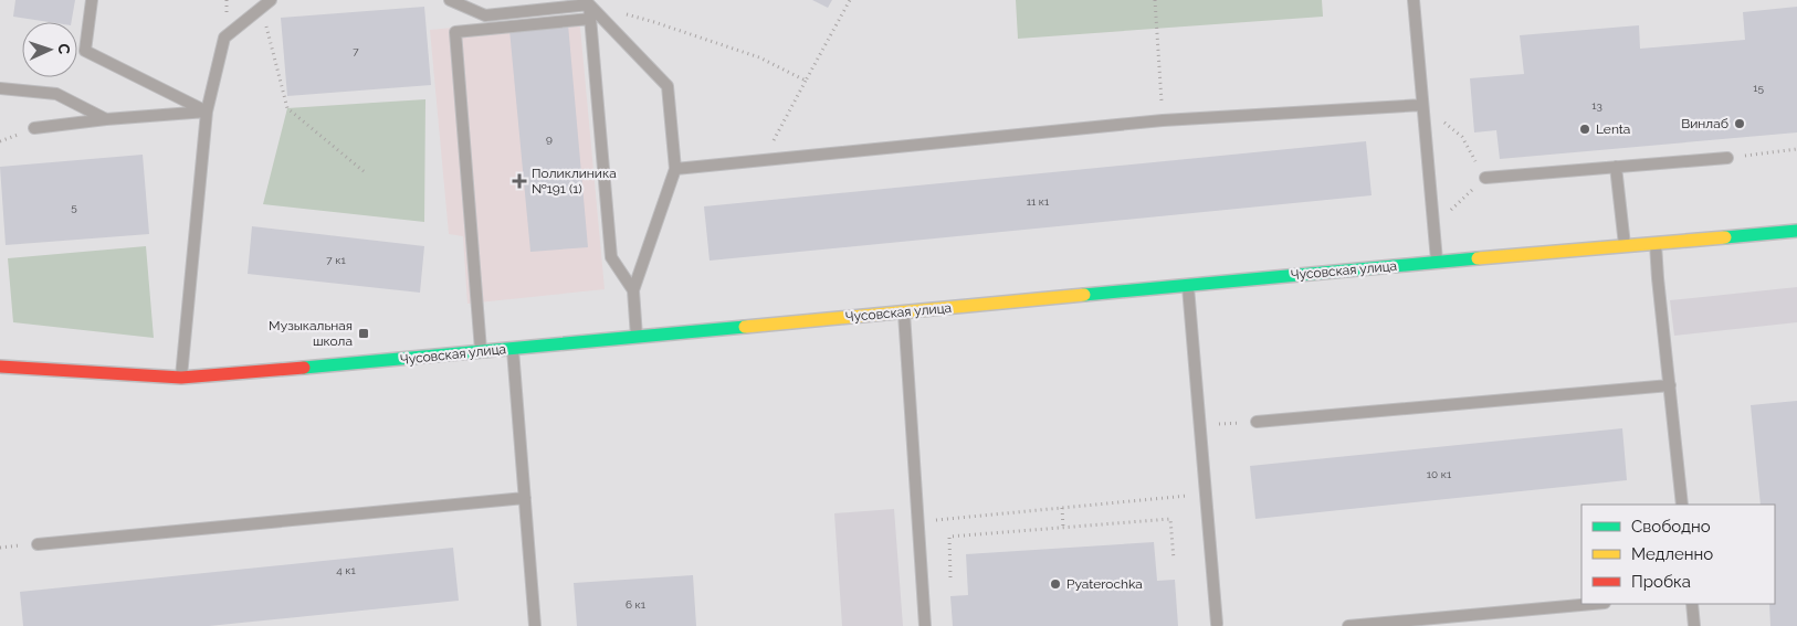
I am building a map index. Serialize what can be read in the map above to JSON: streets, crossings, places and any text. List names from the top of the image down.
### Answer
{
  "streets": {
    "street": ["Чусовская улица"]
  },
  "places": {
    "other": ["Винлаб", "Lenta", "Pyaterochka"],
    "health": ["Поликлиника №191 (1)"],
    "transit": ["Музыкальная школа"]
  },
  "house_numbers": [
    "7",
    "15",
    "13",
    "9",
    "11 к1",
    "5",
    "7 к1",
    "10 к1",
    "4 к1",
    "6 к1"
  ],
  "legend": ["Свободно", "Медленно", "Пробка"],
  "north": "right"
}
